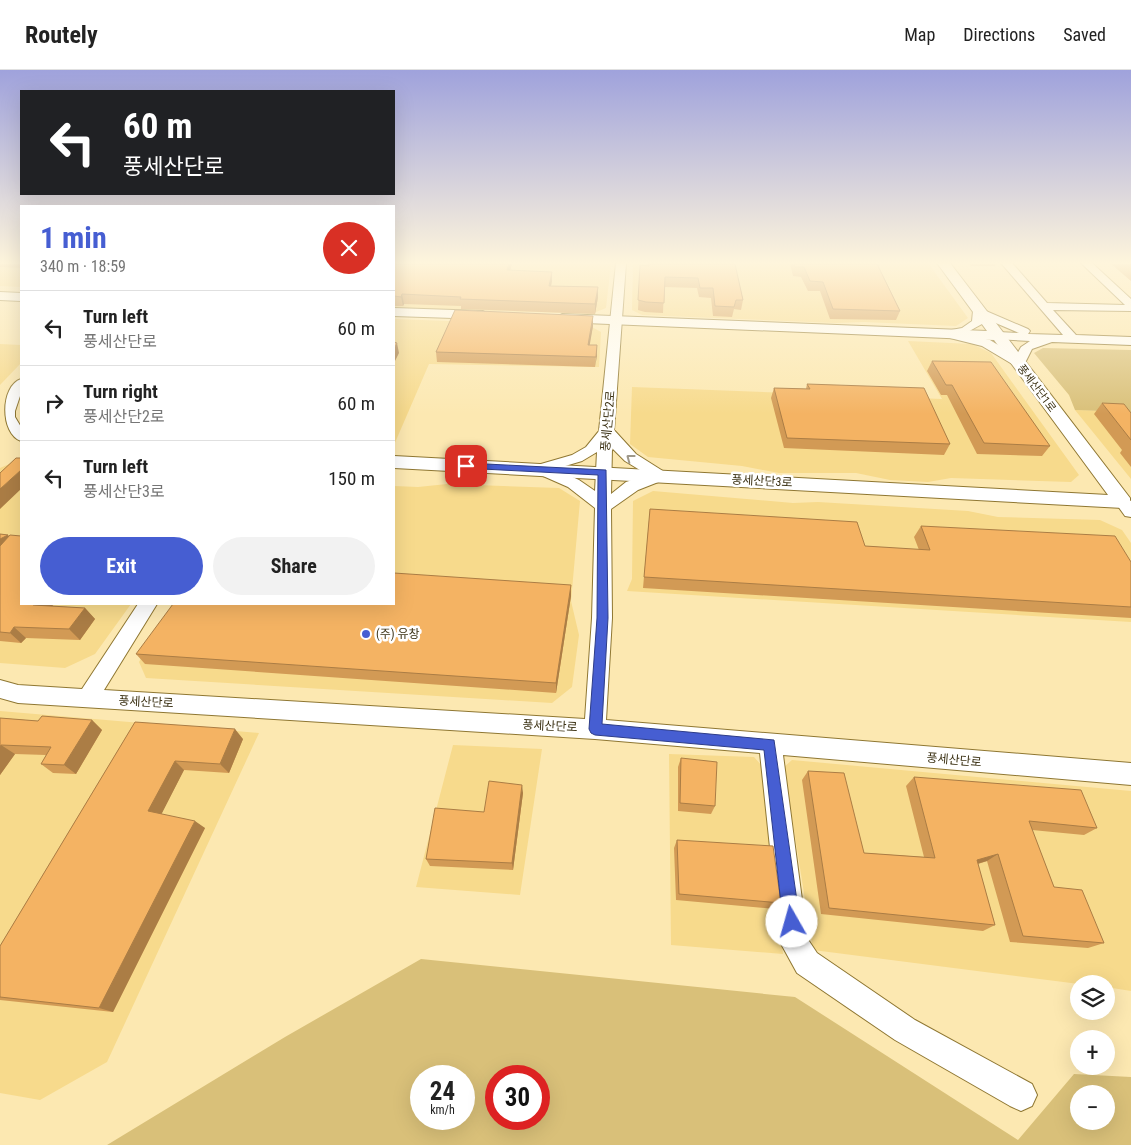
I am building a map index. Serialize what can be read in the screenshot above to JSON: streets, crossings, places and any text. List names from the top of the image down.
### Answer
{
  "streets": {
    "street": [
      "풍세산단1로",
      "풍세산단2로",
      "풍세산단3로",
      "풍세산단로"
    ]
  },
  "crossings": [
    ["풍세산단1로", "풍세산단3로"],
    ["풍세산단2로", "풍세산단3로"],
    ["풍세산단2로", "풍세산단로"]
  ],
  "places": ["(주) 유창"],
  "page": {
    "header": "Routely",
    "nav": ["Map", "Directions", "Saved"],
    "turn": ["60 m", "풍세산단로"],
    "heading": ["1 min", "340 m · 18:59"],
    "list": [
      {
        "name": "Turn left",
        "note": "풍세산단로",
        "value": "60 m"
      },
      {
        "name": "Turn right",
        "note": "풍세산단2로",
        "value": "60 m"
      },
      {
        "name": "Turn left",
        "note": "풍세산단3로",
        "value": "150 m"
      }
    ],
    "buttons": ["Exit", "Share"],
    "map_buttons": ["+", "−"],
    "speed": "24 km/h",
    "limit": "30"
  }
}
